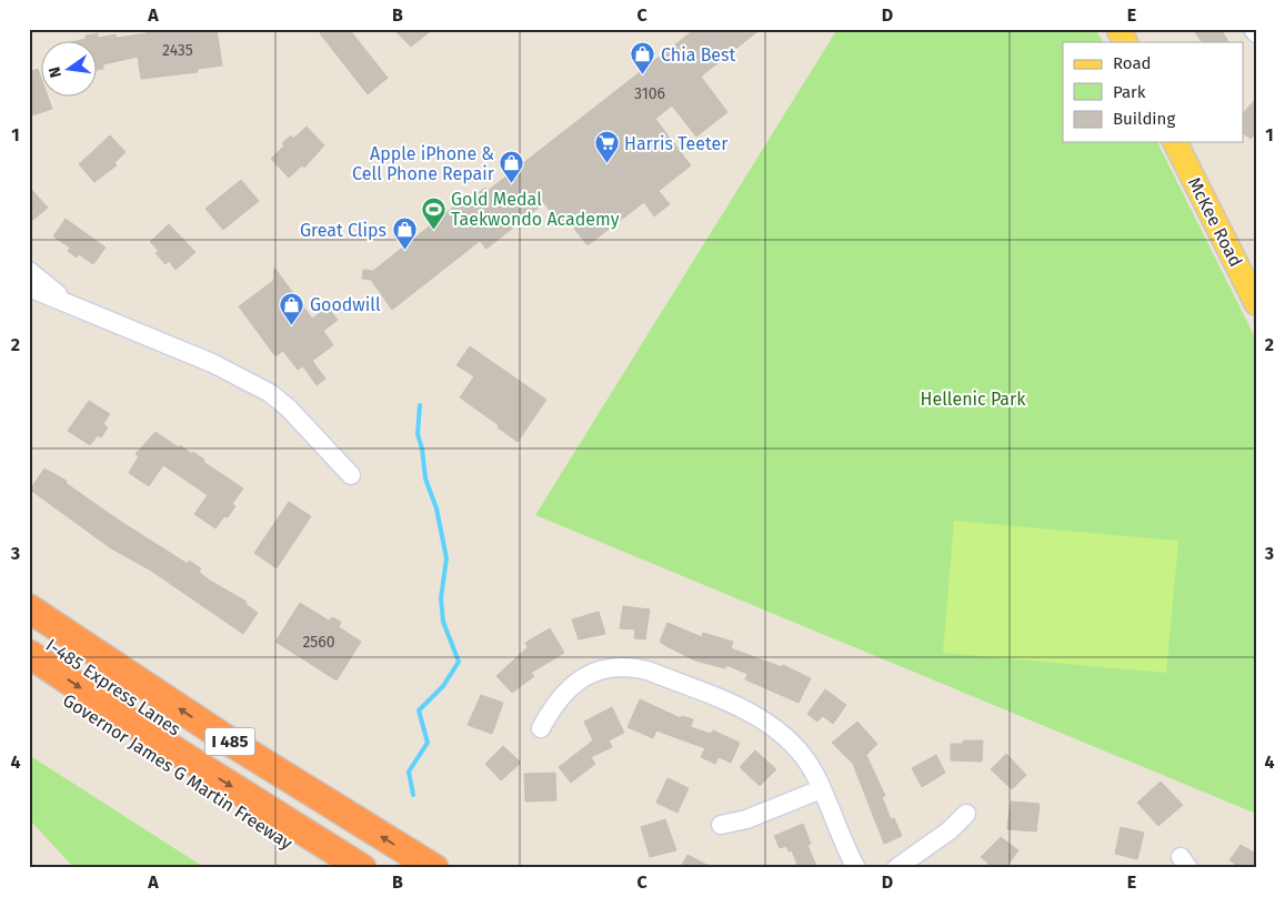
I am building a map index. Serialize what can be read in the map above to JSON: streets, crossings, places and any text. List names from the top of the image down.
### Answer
{
  "streets": {
    "highway": ["I-485 Express Lanes", "I 485", "Governor James G Martin Freeway"],
    "main road": ["McKee Road"]
  },
  "parks": ["Hellenic Park"],
  "places": {
    "shop": [
      "Chia Best",
      "Apple iPhone & Cell Phone Repair",
      "Great Clips",
      "Goodwill"
    ],
    "supermarket": ["Harris Teeter"],
    "sports": ["Gold Medal Taekwondo Academy"]
  },
  "house_numbers": ["2435", "3106", "2560"],
  "legend": ["Road", "Park", "Building"],
  "north": "left",
  "grid": {
    "columns": [
      "A",
      "B",
      "C",
      "D",
      "E"
    ],
    "rows": [
      "1",
      "2",
      "3",
      "4"
    ]
  }
}
